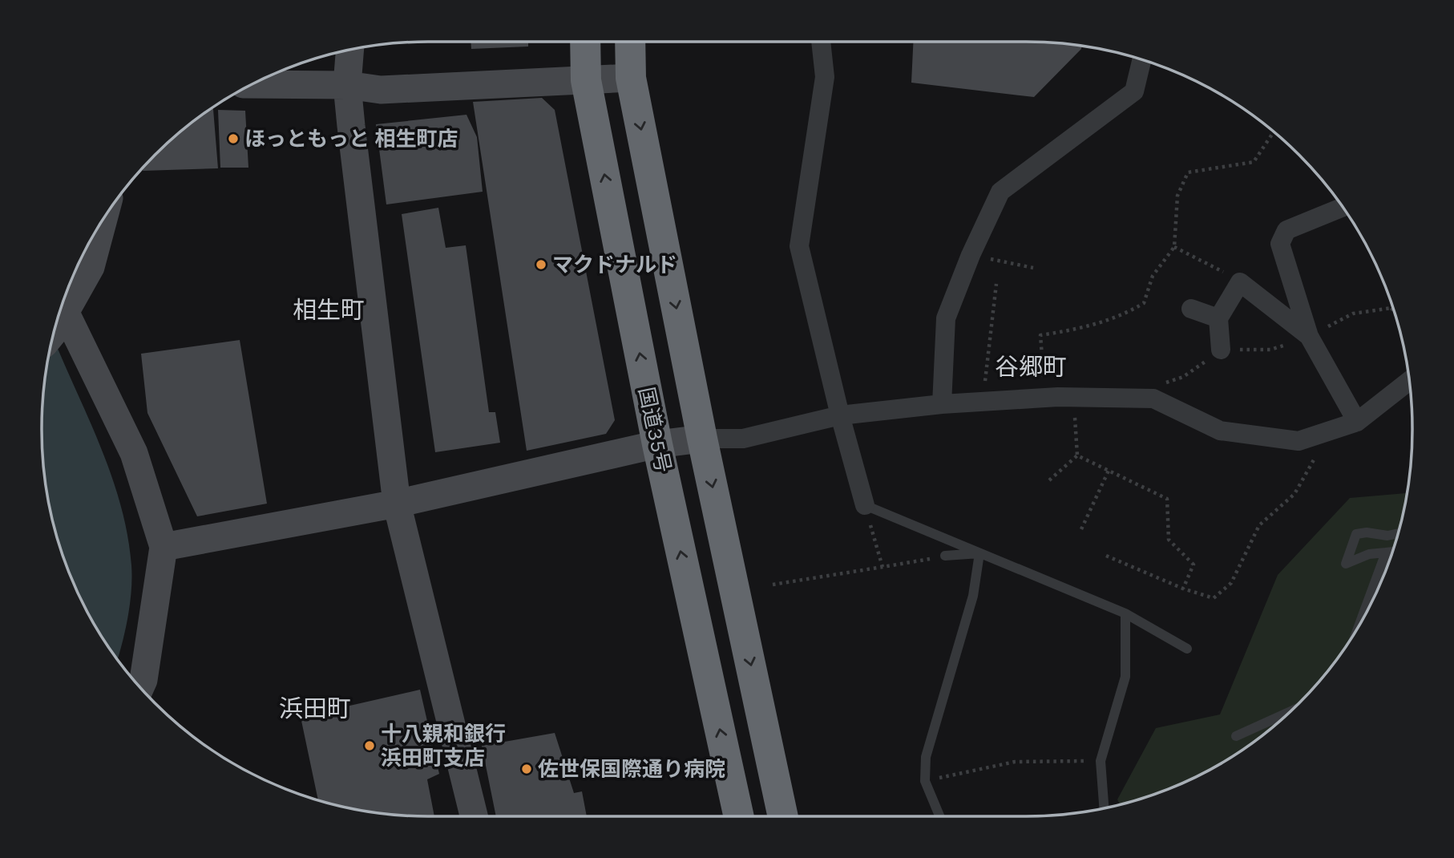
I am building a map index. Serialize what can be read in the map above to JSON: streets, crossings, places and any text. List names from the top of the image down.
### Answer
{
  "streets": {
    "highway": ["国道35号"]
  },
  "districts": ["相生町", "谷郷町", "浜田町"],
  "places": [
    "ほっともっと 相生町店",
    "マクドナルド",
    "十八親和銀行 浜田町支店",
    "佐世保国際通り病院"
  ]
}
